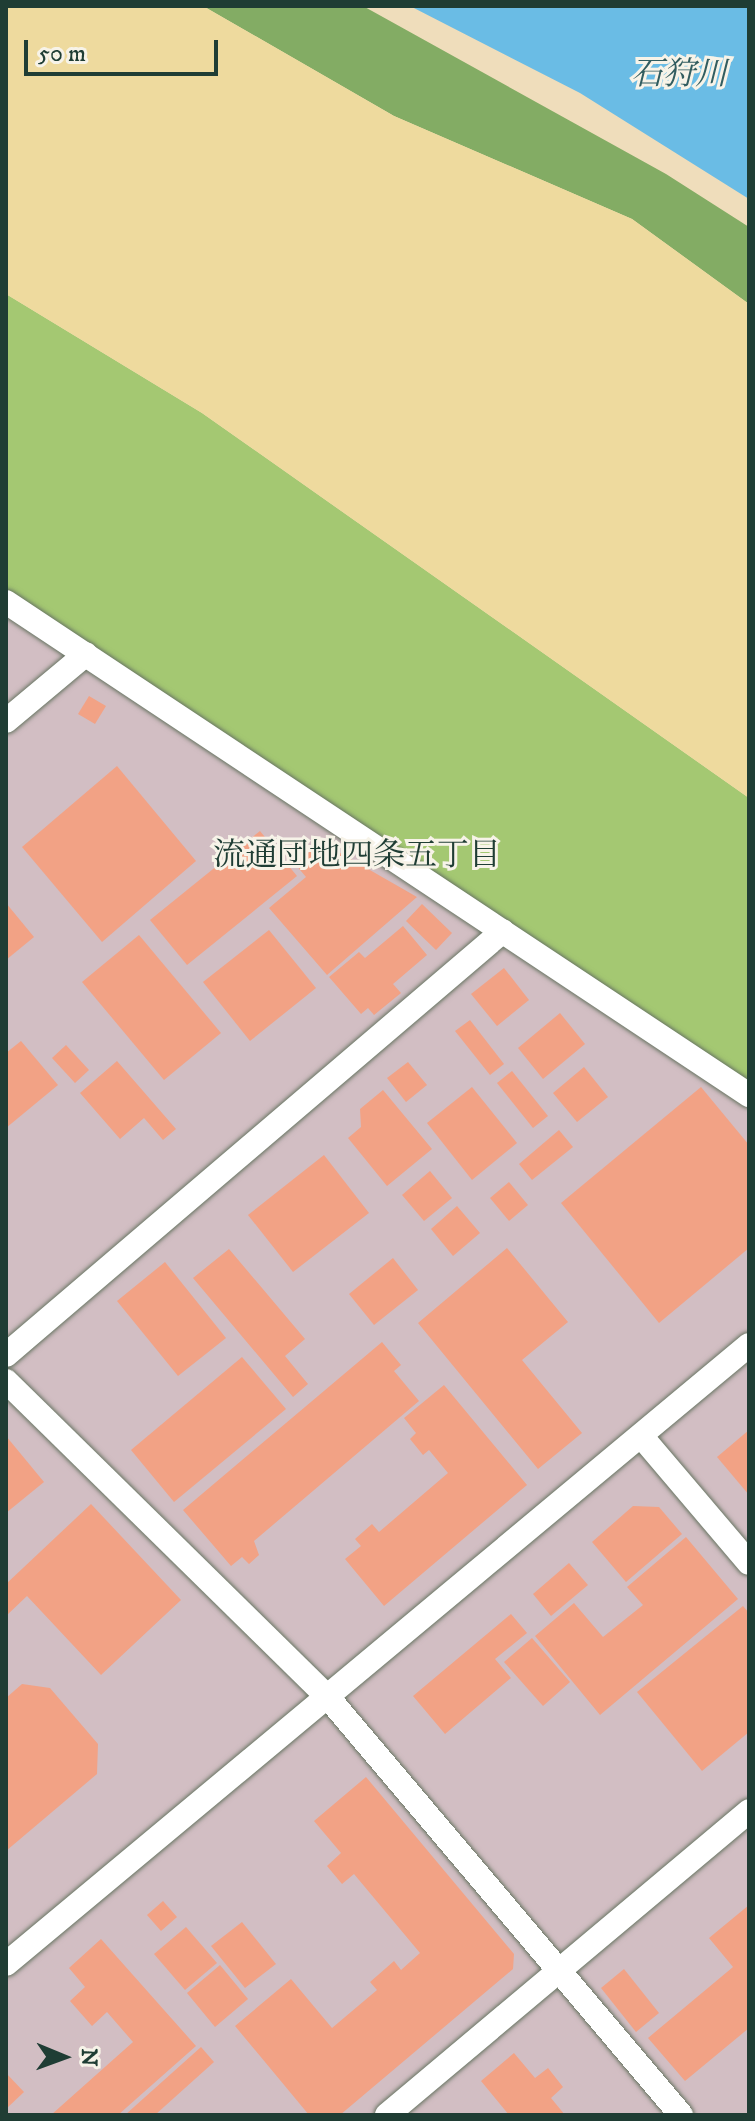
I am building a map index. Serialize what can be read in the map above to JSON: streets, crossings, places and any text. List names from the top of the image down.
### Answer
{
  "districts": ["流通団地四条五丁目"],
  "water": ["石狩川"],
  "scale_bar": "50 m",
  "north": "right"
}
